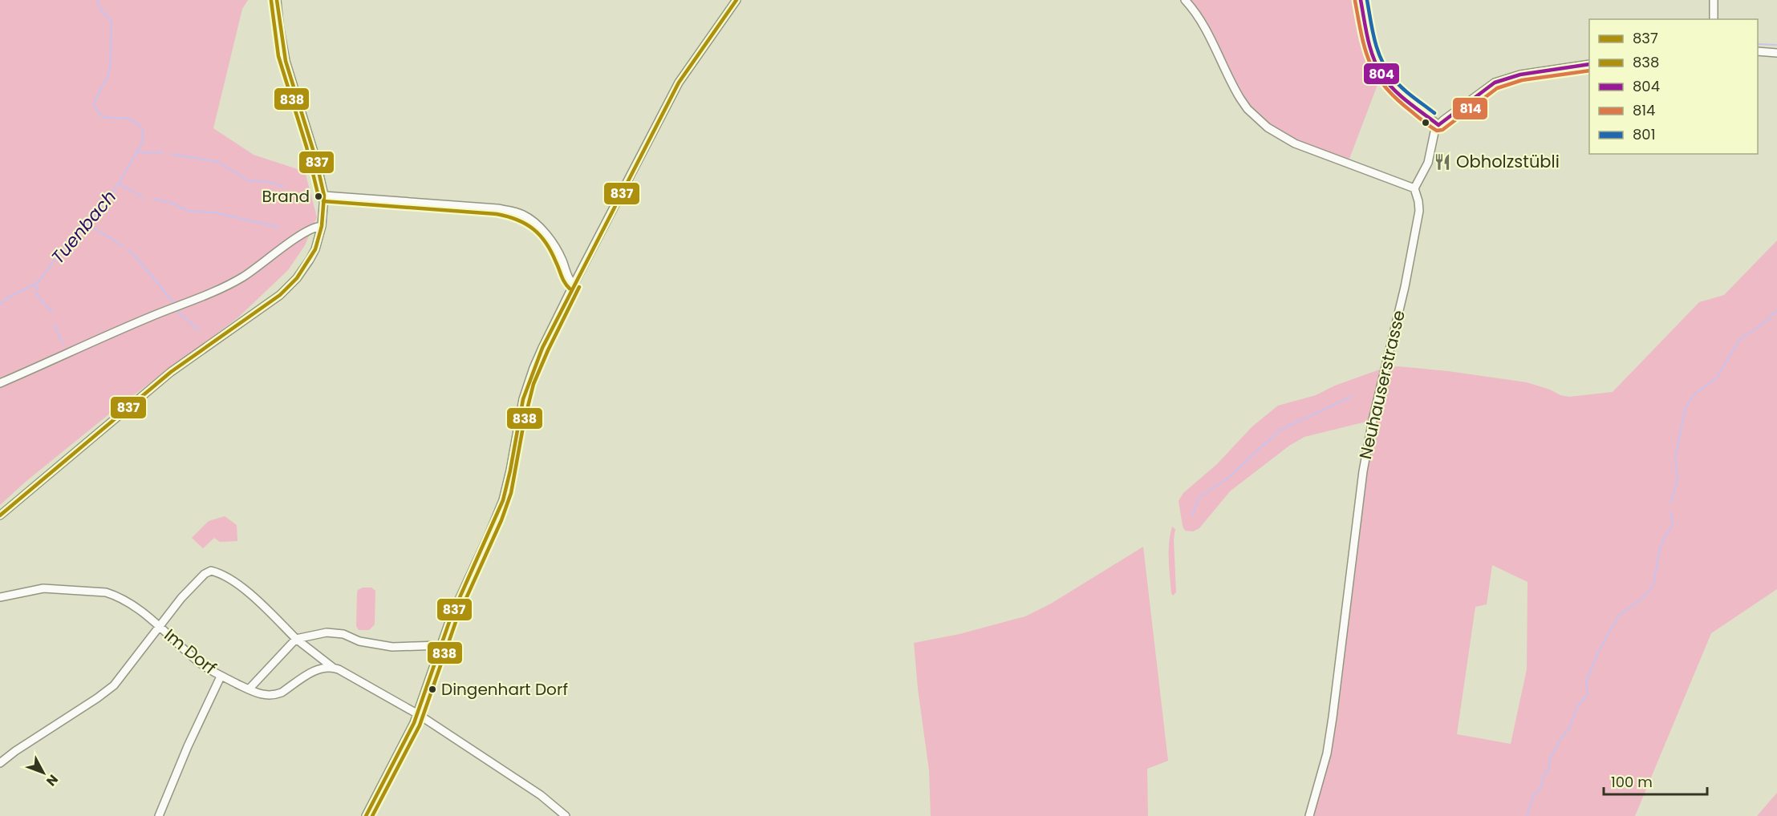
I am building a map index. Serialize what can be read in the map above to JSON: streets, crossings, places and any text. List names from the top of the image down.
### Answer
{
  "streets": {
    "street": ["Neuhauserstrasse", "Im Dorf"]
  },
  "water": ["Tuenbach"],
  "places": {
    "restaurant": ["Obholzstübli"],
    "other": ["Brand", "Dingenhart Dorf"]
  },
  "lines": [
    "transit line 837",
    "transit line 804",
    "transit line 801",
    "transit line 838",
    "transit line 814"
  ],
  "legend": [
    "837",
    "838",
    "804",
    "814",
    "801"
  ],
  "scale_bar": "100 m",
  "north": "bottom right"
}
